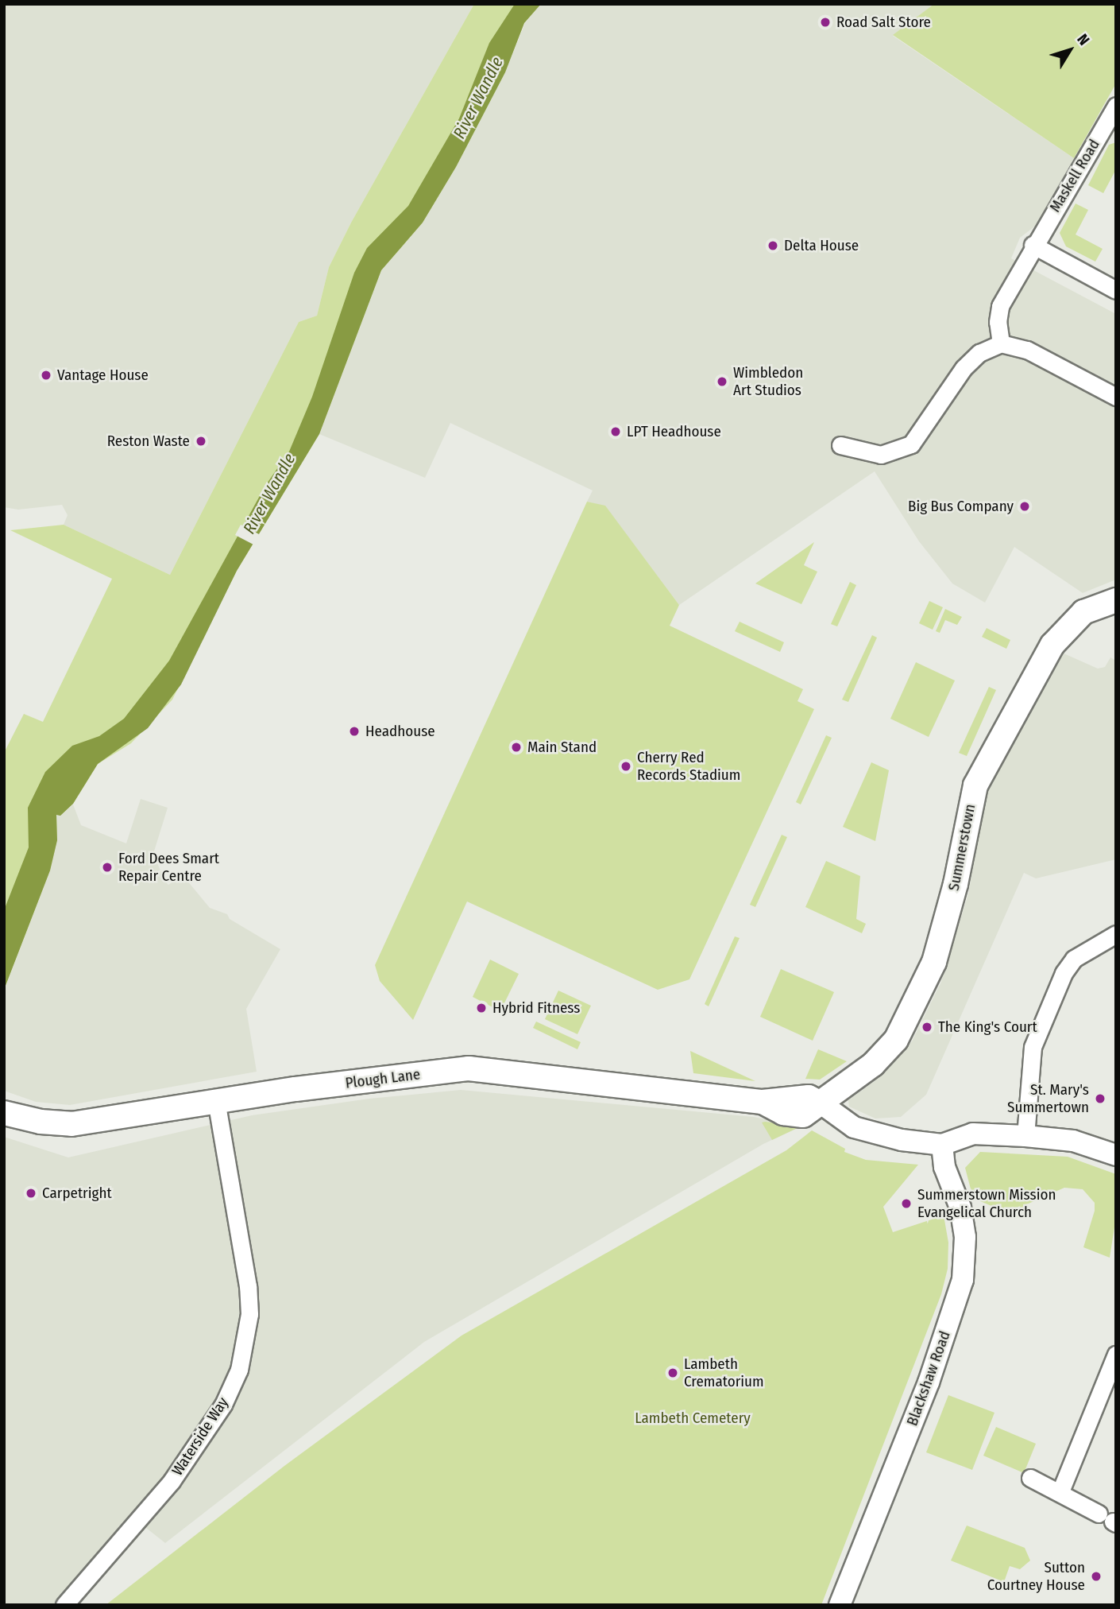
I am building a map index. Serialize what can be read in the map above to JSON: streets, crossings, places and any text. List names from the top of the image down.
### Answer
{
  "streets": {
    "main road": ["Summerstown", "Plough Lane"],
    "street": ["Maskell Road", "Blackshaw Road", "Waterside Way"]
  },
  "crossings": [
    ["Summerstown", "Plough Lane"],
    ["Plough Lane", "Waterside Way"]
  ],
  "water": ["River Wandle"],
  "parks": ["Lambeth Cemetery"],
  "places": [
    "Road Salt Store",
    "Delta House",
    "Vantage House",
    "Wimbledon Art Studios",
    "LPT Headhouse",
    "Reston Waste",
    "Big Bus Company",
    "Headhouse",
    "Main Stand",
    "Cherry Red Records Stadium",
    "Ford Dees Smart Repair Centre",
    "Hybrid Fitness",
    "The King's Court",
    "St. Mary's Summertown",
    "Carpetright",
    "Summerstown Mission Evangelical Church",
    "Lambeth Crematorium",
    "Sutton Courtney House"
  ],
  "north": "top right"
}
